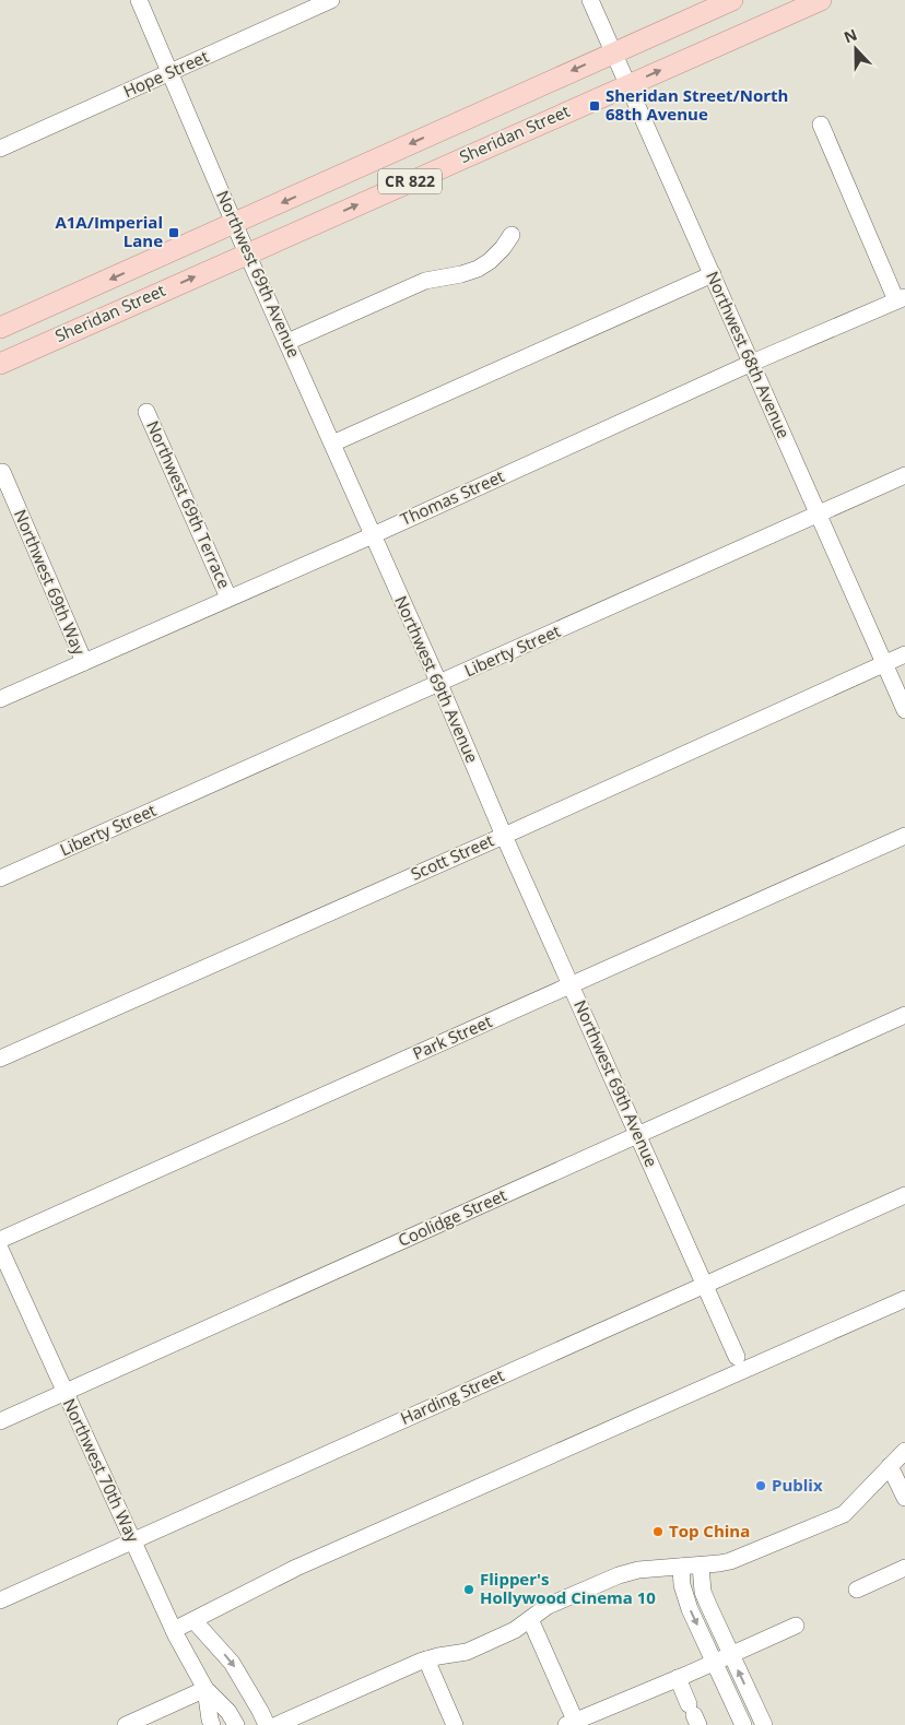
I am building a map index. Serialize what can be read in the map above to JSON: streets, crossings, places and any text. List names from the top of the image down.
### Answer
{
  "streets": {
    "main road": ["Sheridan Street", "CR 822"],
    "street": [
      "Hope Street",
      "Northwest 69th Avenue",
      "Northwest 68th Avenue",
      "Thomas Street",
      "Northwest 69th Terrace",
      "Northwest 69th Way",
      "Liberty Street",
      "Scott Street",
      "Park Street",
      "Coolidge Street",
      "Harding Street",
      "Northwest 70th Way"
    ]
  },
  "crossings": [
    ["Hope Street", "Northwest 69th Avenue"],
    ["Sheridan Street", "Northwest 69th Avenue"],
    ["Sheridan Street", "Northwest 68th Avenue"],
    ["Northwest 69th Avenue", "Thomas Street"],
    ["Northwest 69th Avenue", "Liberty Street"],
    ["Northwest 69th Avenue", "Scott Street"],
    ["Northwest 69th Avenue", "Park Street"],
    ["Northwest 69th Avenue", "Coolidge Street"],
    ["Northwest 69th Avenue", "Harding Street"],
    ["Northwest 68th Avenue", "Thomas Street"],
    ["Northwest 68th Avenue", "Liberty Street"],
    ["Northwest 68th Avenue", "Scott Street"],
    ["Thomas Street", "Northwest 69th Terrace"],
    ["Thomas Street", "Northwest 69th Way"],
    ["Coolidge Street", "Northwest 70th Way"],
    ["Harding Street", "Northwest 70th Way"]
  ],
  "places": {
    "transit": ["Sheridan Street/North 68th Avenue", "A1A/Imperial Lane"],
    "other": ["Publix", "Top China", "Flipper's Hollywood Cinema 10"]
  },
  "north": "top"
}
